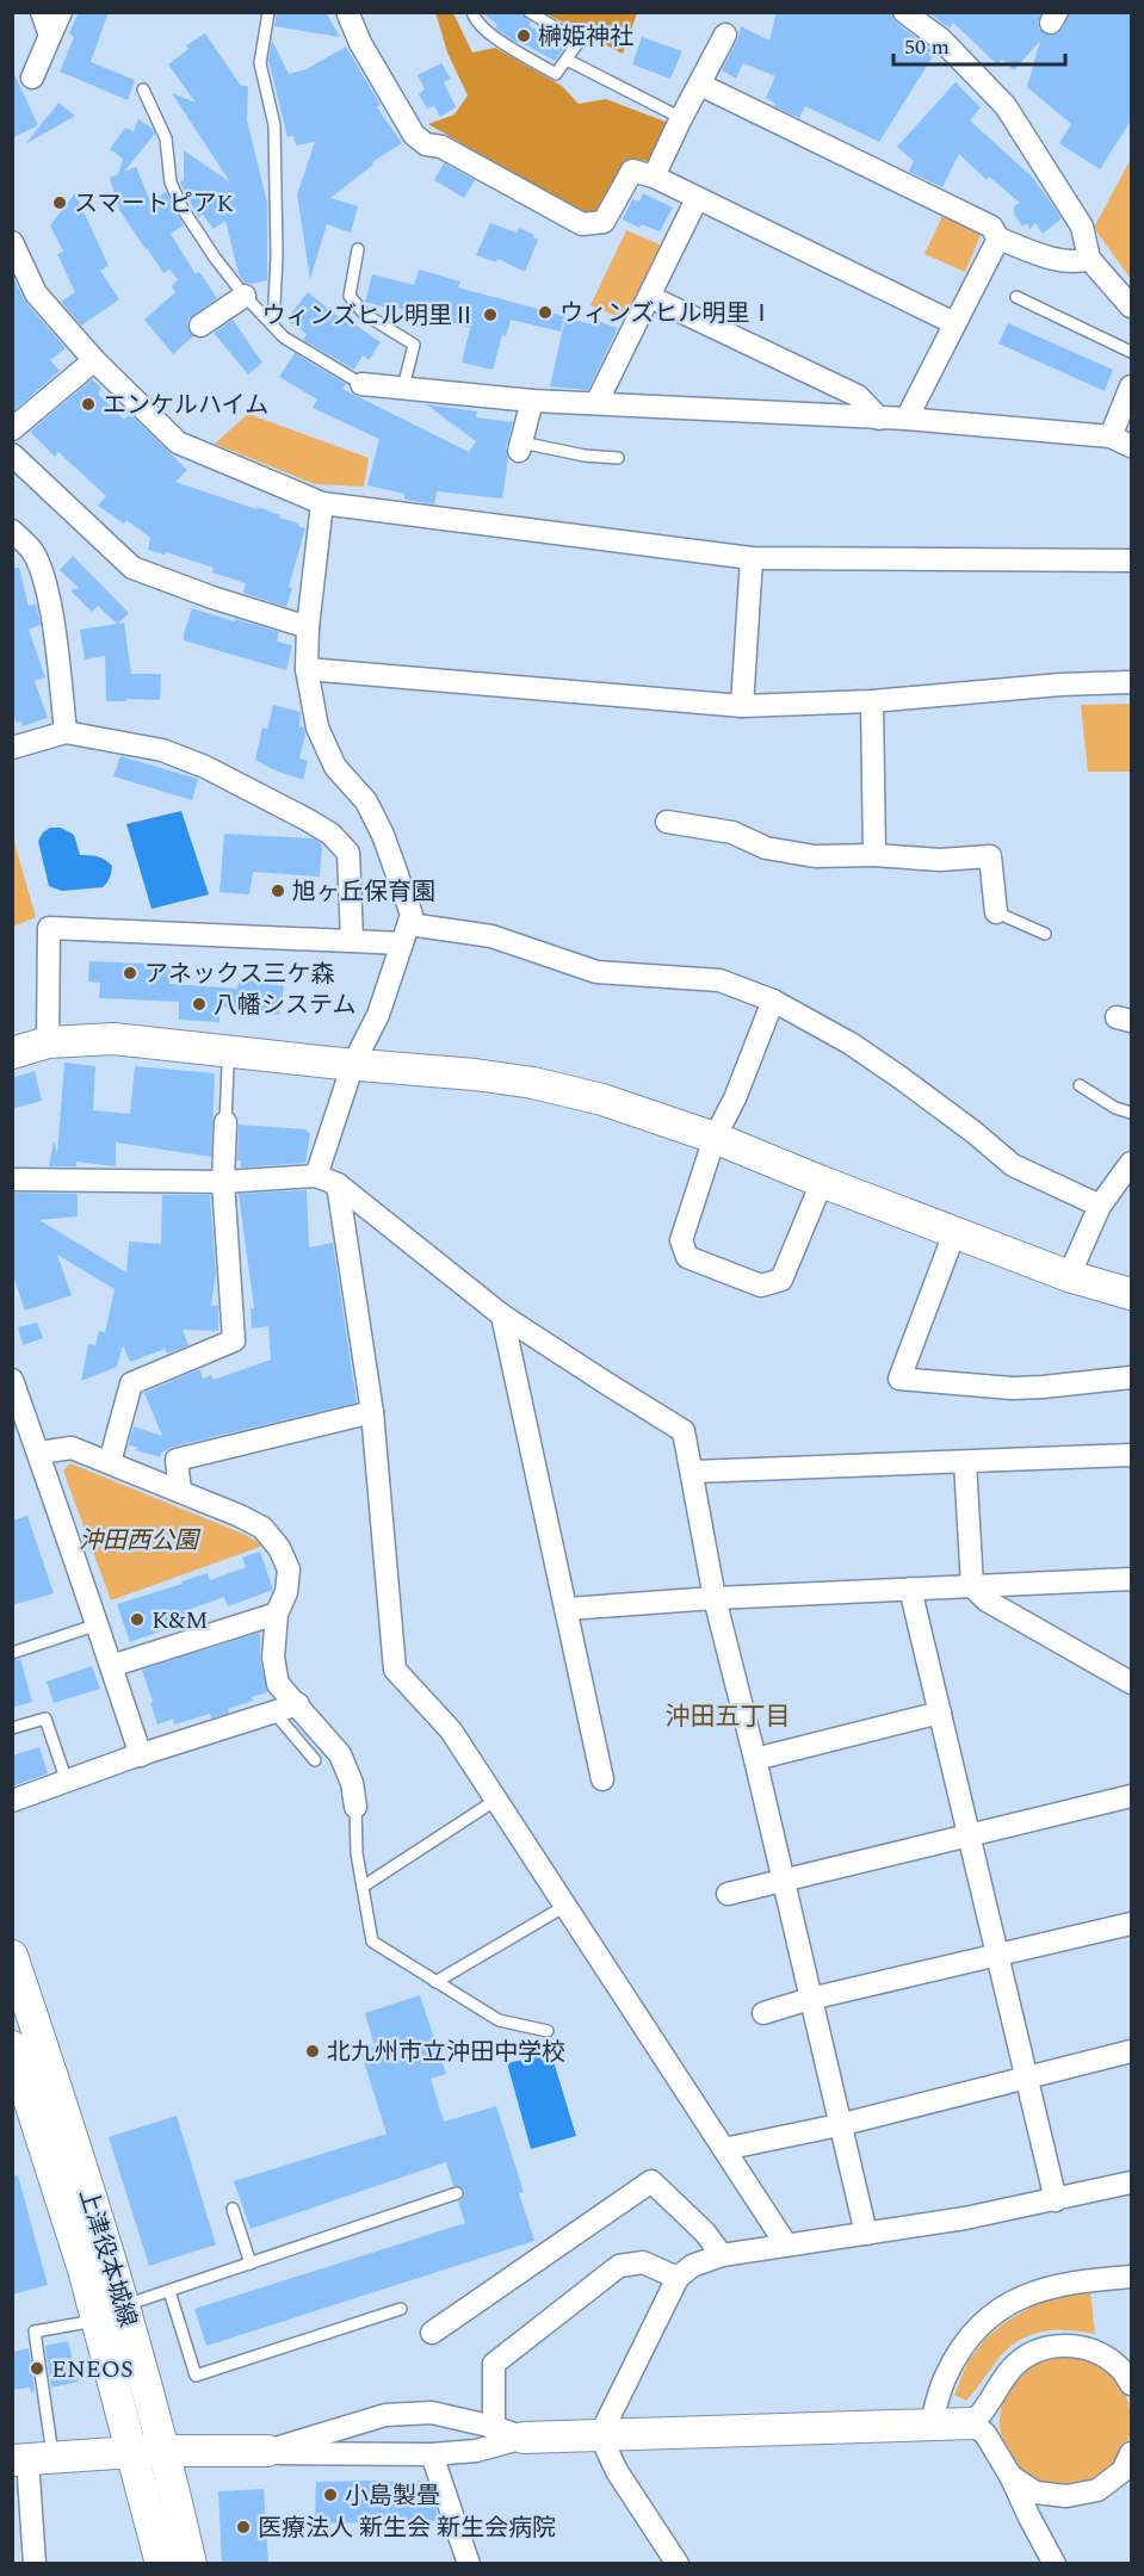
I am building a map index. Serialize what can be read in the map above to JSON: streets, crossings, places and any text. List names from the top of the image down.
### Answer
{
  "streets": {
    "street": ["上津役本城線"]
  },
  "districts": ["沖田五丁目"],
  "parks": ["沖田西公園"],
  "places": [
    "榊姫神社",
    "スマートピアK",
    "ウィンズヒル明里Ⅰ",
    "ウィンズヒル明里Ⅱ",
    "エンケルハイム",
    "旭ヶ丘保育園",
    "アネックス三ケ森",
    "八幡システム",
    "K&M",
    "北九州市立沖田中学校",
    "ENEOS",
    "小島製畳",
    "医療法人 新生会 新生会病院"
  ],
  "scale_bar": "50 m"
}
